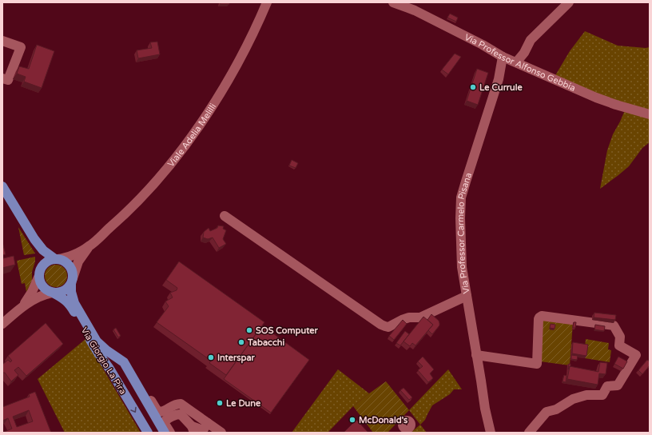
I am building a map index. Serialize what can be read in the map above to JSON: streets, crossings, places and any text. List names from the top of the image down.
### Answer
{
  "streets": {
    "main road": ["Via Giorgio La Pira"],
    "street": ["Via Professor Alfonso Gebbia", "Viale Adelia Melilli", "Via Professor Carmelo Pisana"]
  },
  "crossings": [
    ["Via Professor Alfonso Gebbia", "Via Professor Carmelo Pisana"]
  ],
  "places": [
    "Le Currule",
    "SOS Computer",
    "Tabacchi",
    "Interspar",
    "Le Dune",
    "McDonald's"
  ]
}
